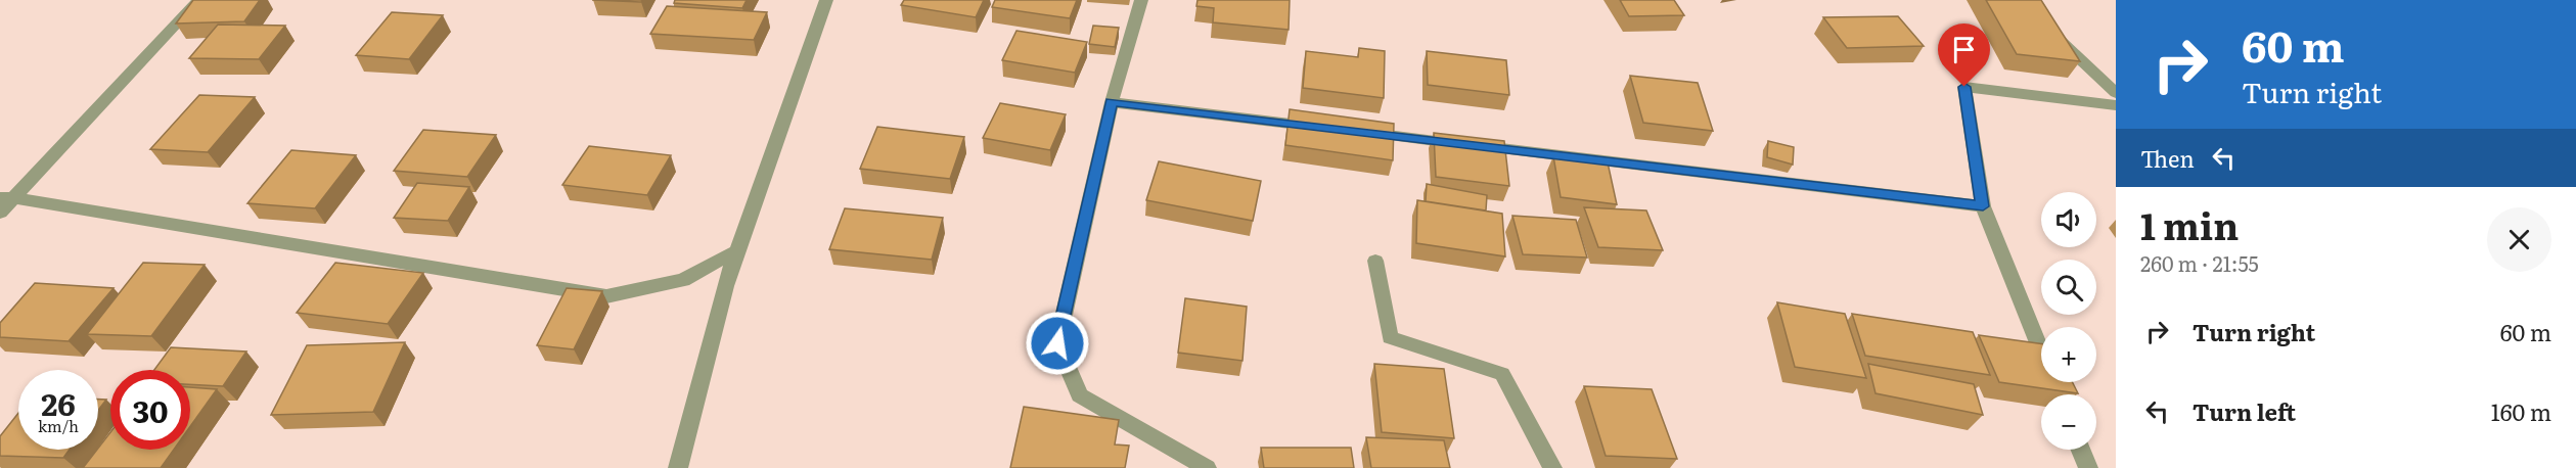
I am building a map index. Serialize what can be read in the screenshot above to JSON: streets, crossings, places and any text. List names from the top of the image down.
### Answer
{
  "page": {
    "turn": ["60 m", "Turn right"],
    "then": "Then",
    "heading": ["1 min", "260 m · 21:55"],
    "map_buttons": ["+", "−"],
    "list": [
      {
        "name": "Turn right",
        "value": "60 m"
      },
      {
        "name": "Turn left",
        "value": "160 m"
      }
    ],
    "speed": "26 km/h",
    "limit": "30"
  }
}
